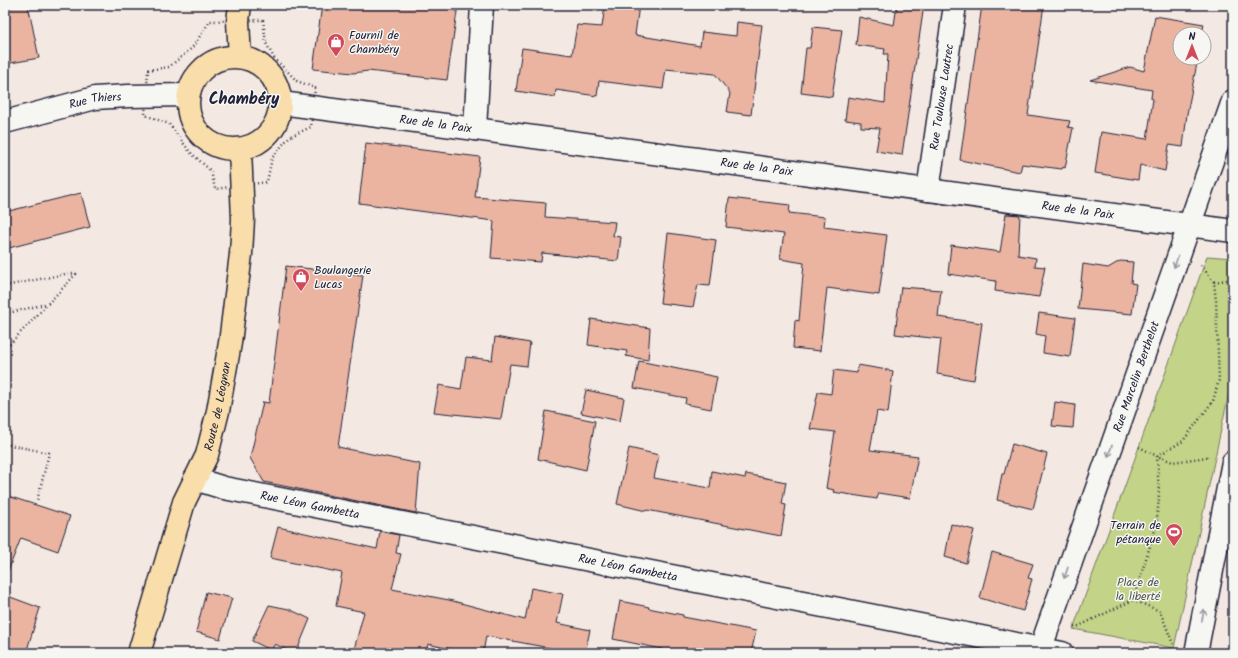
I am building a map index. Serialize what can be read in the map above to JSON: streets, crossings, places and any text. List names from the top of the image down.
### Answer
{
  "streets": {
    "main road": ["Route de Léognan"],
    "street": [
      "Rue Toulouse Lautrec",
      "Rue Thiers",
      "Rue de la Paix",
      "Rue Marcelin Berthelot",
      "Rue Léon Gambetta"
    ]
  },
  "crossings": [
    ["Rue Toulouse Lautrec", "Rue de la Paix"],
    ["Rue Thiers", "Rue de la Paix"],
    ["Rue Thiers", "Route de Léognan"],
    ["Rue de la Paix", "Rue Marcelin Berthelot"],
    ["Rue de la Paix", "Route de Léognan"],
    ["Rue Marcelin Berthelot", "Rue Léon Gambetta"],
    ["Route de Léognan", "Rue Léon Gambetta"]
  ],
  "districts": ["Chambéry"],
  "parks": ["Place de la liberté"],
  "places": {
    "shop": ["Fournil de Chambéry", "Boulangerie Lucas"],
    "sports": ["Terrain de pétanque"]
  },
  "north": "top"
}
